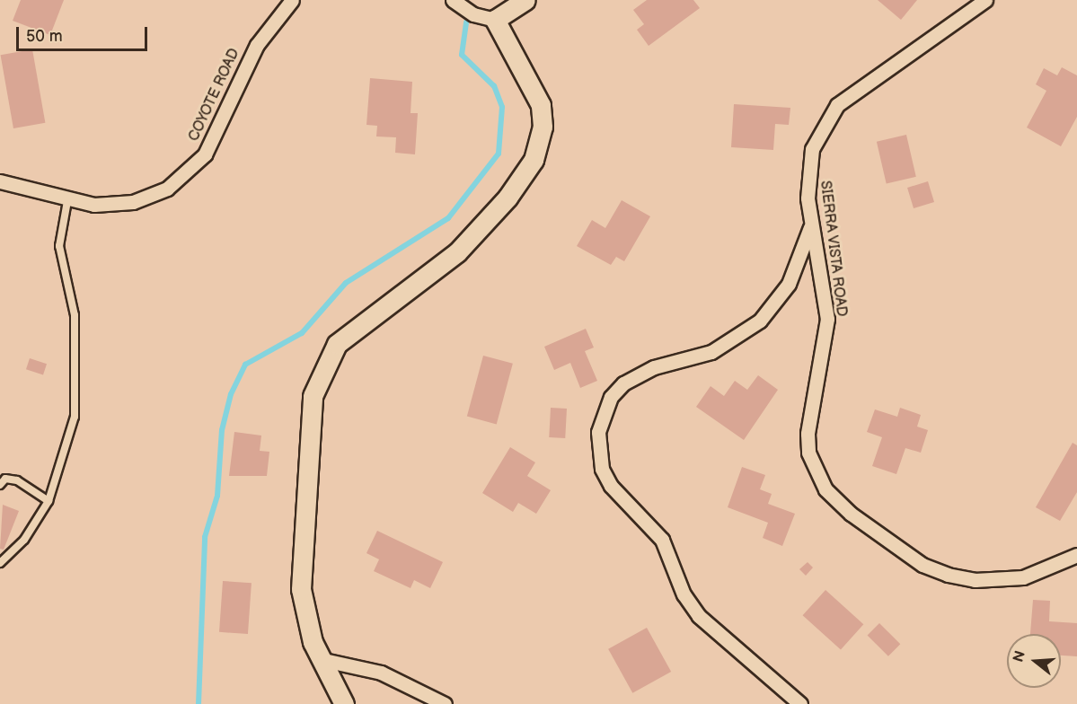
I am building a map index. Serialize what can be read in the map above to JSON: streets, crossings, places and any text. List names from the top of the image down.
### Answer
{
  "streets": {
    "street": ["COYOTE ROAD", "SIERRA VISTA ROAD"]
  },
  "scale_bar": "50 m",
  "north": "left"
}
